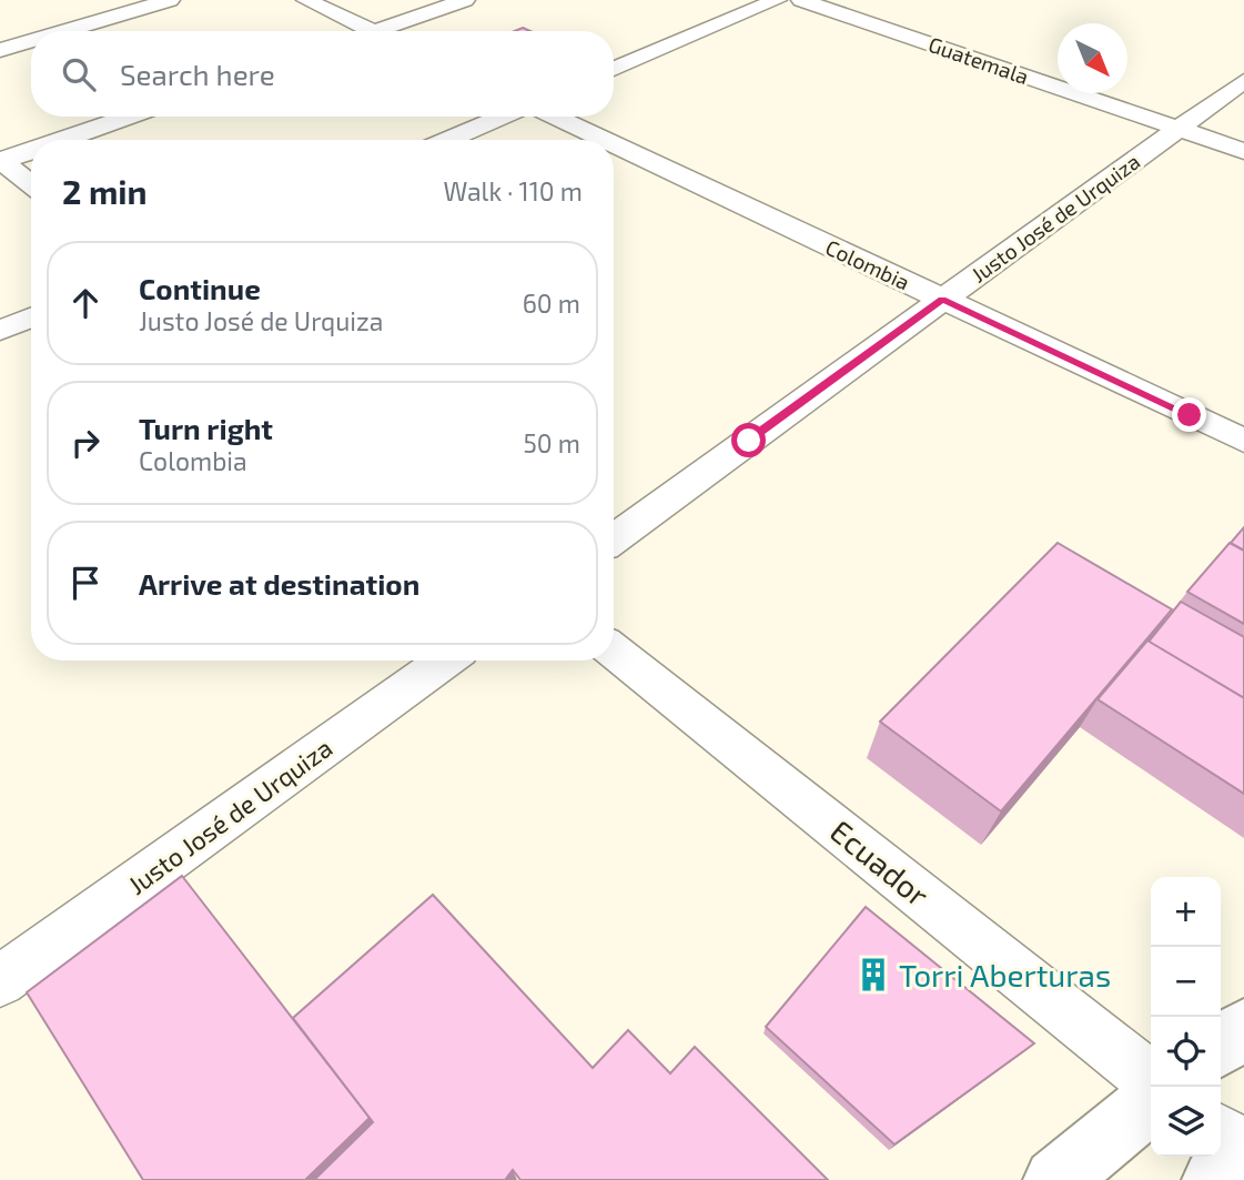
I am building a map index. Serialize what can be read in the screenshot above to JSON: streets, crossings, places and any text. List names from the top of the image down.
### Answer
{
  "streets": {
    "street": [
      "Guatemala",
      "Justo José de Urquiza",
      "Colombia",
      "Ecuador"
    ]
  },
  "crossings": [
    ["Guatemala", "Justo José de Urquiza"],
    ["Justo José de Urquiza", "Colombia"]
  ],
  "places": {
    "building": ["Torri Aberturas"]
  },
  "north": "bottom right",
  "page": {
    "search": "Search here",
    "heading": ["2 min", "Walk · 110 m"],
    "list": [
      ["Continue", "Justo José de Urquiza", "60 m"],
      ["Turn right", "Colombia", "50 m"],
      "Arrive at destination"
    ],
    "map_buttons": ["+", "−"]
  }
}
